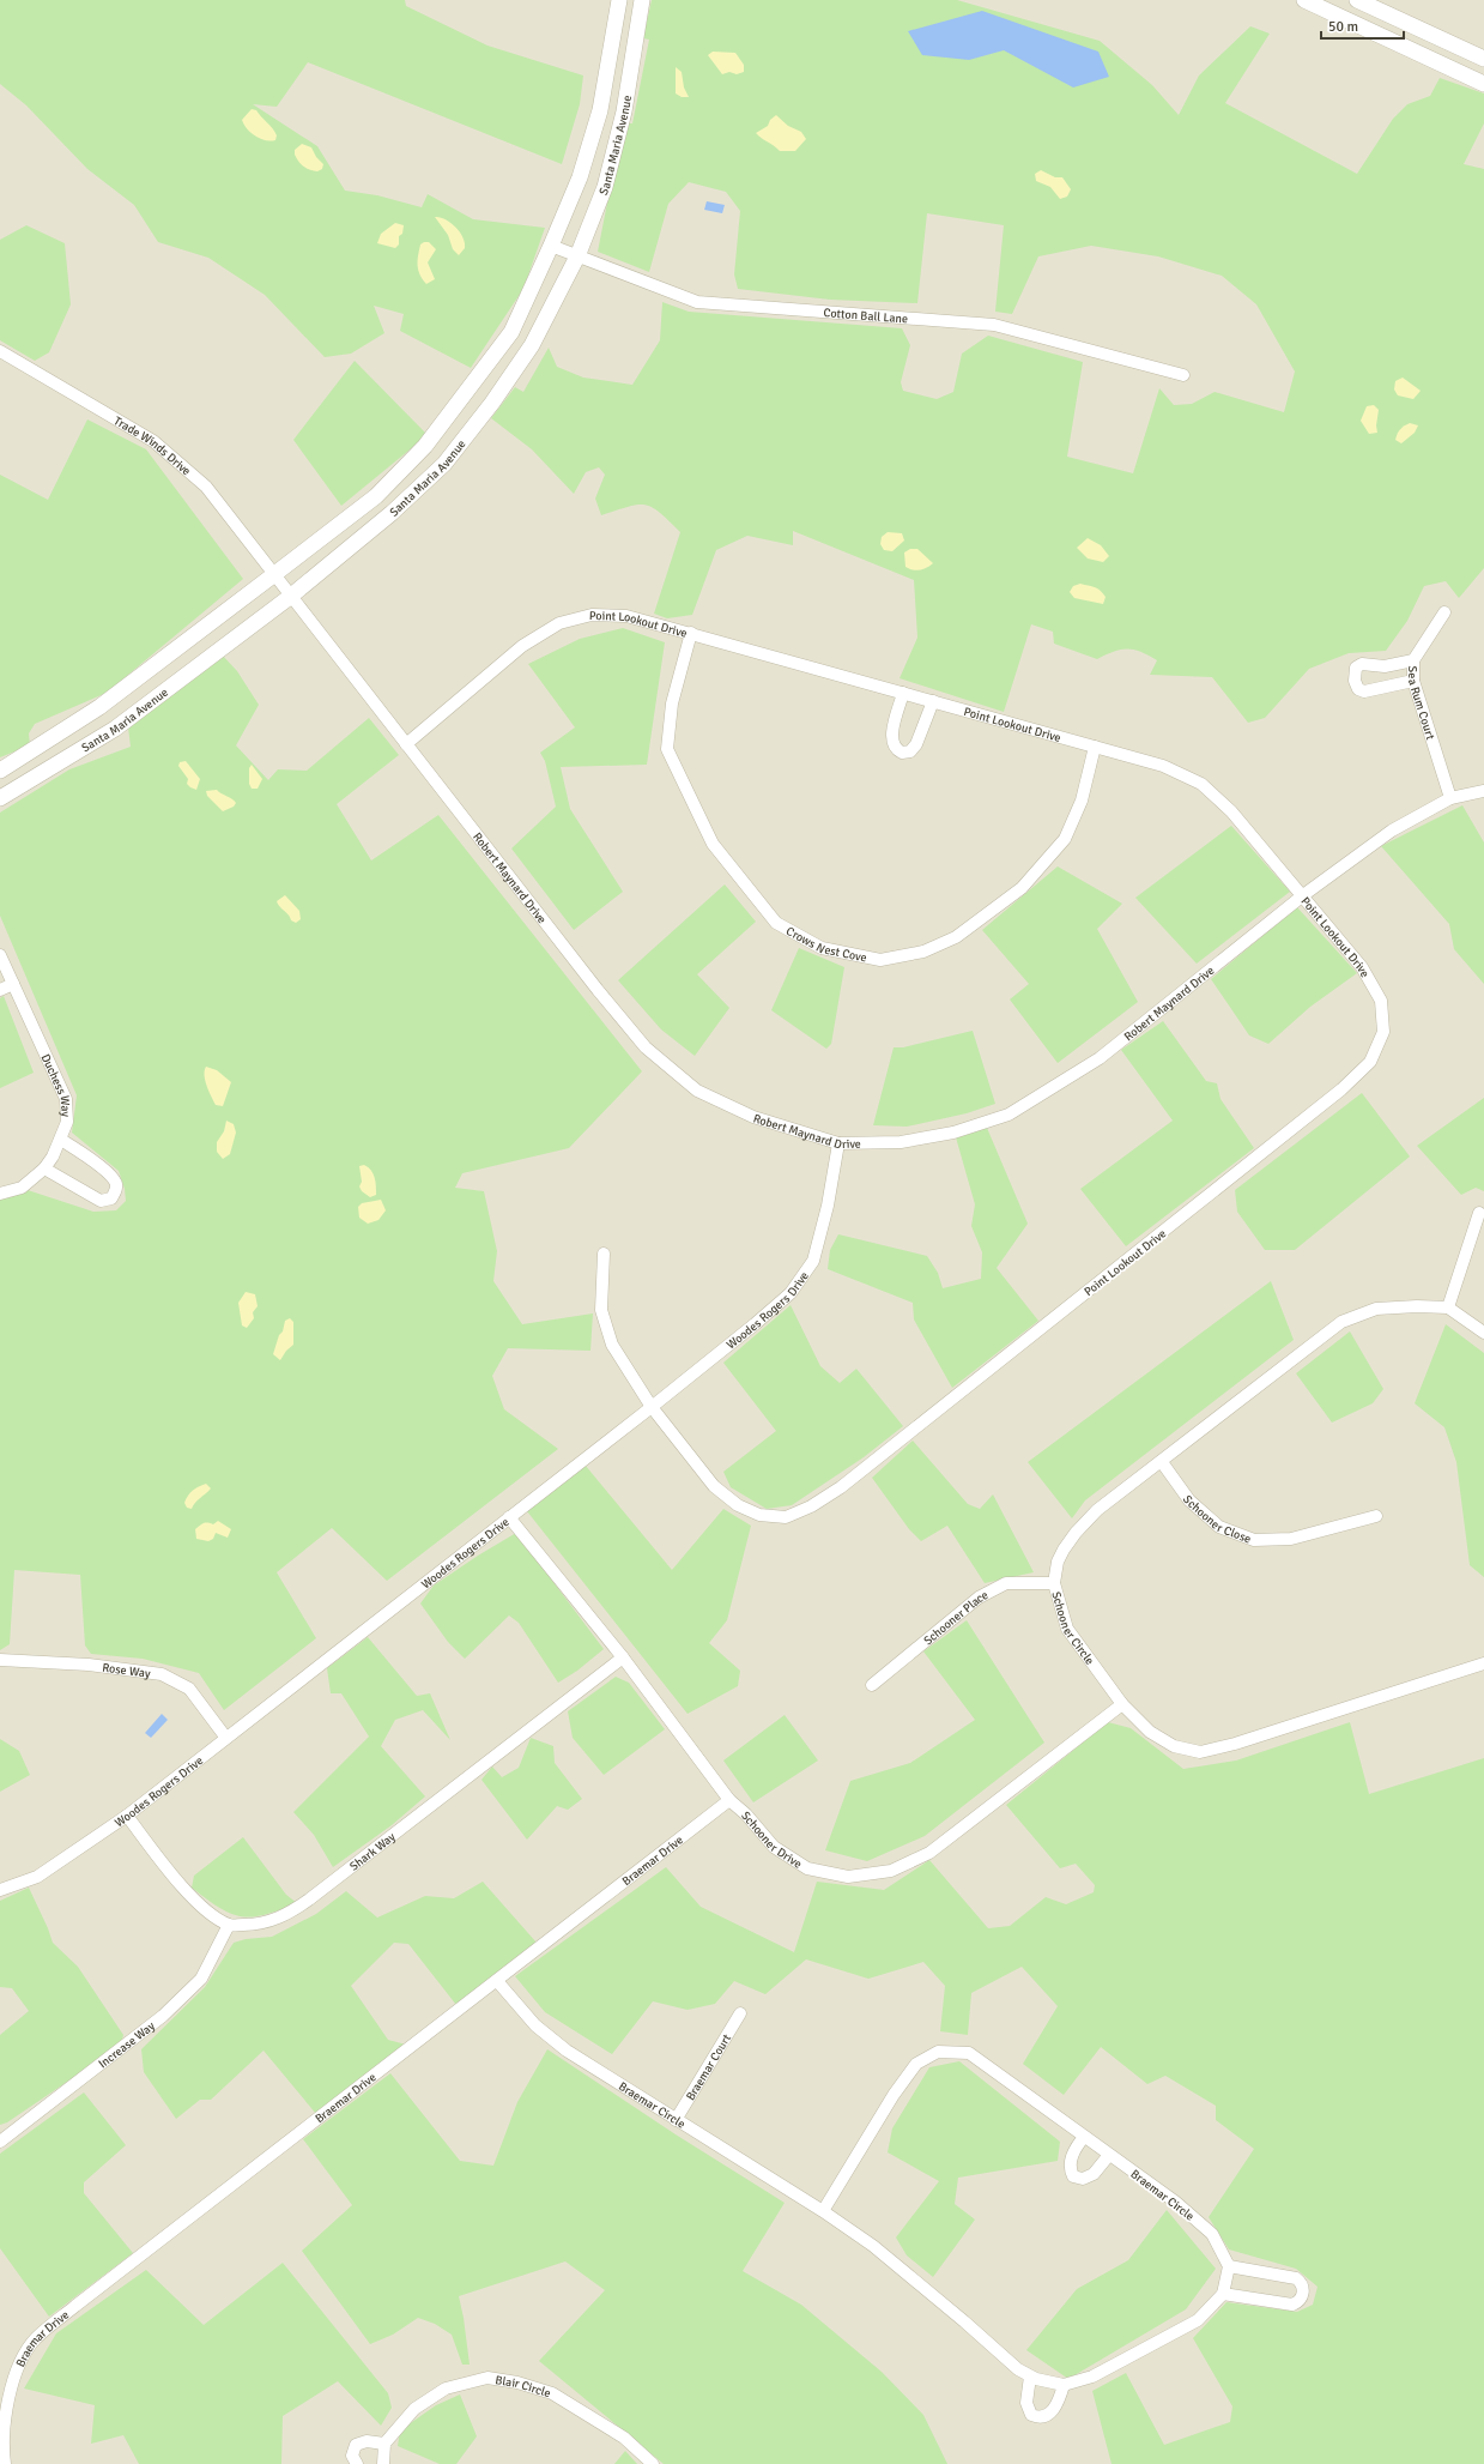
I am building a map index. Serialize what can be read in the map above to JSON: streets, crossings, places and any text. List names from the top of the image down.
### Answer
{
  "streets": {
    "street": [
      "Santa Maria Avenue",
      "Cotton Ball Lane",
      "Trade Winds Drive",
      "Point Lookout Drive",
      "Sea Rum Court",
      "Robert Maynard Drive",
      "Crows Nest Cove",
      "Duchess Way",
      "Woodes Rogers Drive",
      "Schooner Close",
      "Schooner Place",
      "Schooner Circle",
      "Rose Way",
      "Schooner Drive",
      "Shark Way",
      "Braemar Drive",
      "Increase Way",
      "Braemar Court",
      "Braemar Circle",
      "Blair Circle"
    ]
  },
  "crossings": [
    ["Santa Maria Avenue", "Cotton Ball Lane"],
    ["Santa Maria Avenue", "Trade Winds Drive"],
    ["Santa Maria Avenue", "Robert Maynard Drive"],
    ["Trade Winds Drive", "Robert Maynard Drive"],
    ["Point Lookout Drive", "Robert Maynard Drive"],
    ["Point Lookout Drive", "Crows Nest Cove"],
    ["Point Lookout Drive", "Woodes Rogers Drive"],
    ["Sea Rum Court", "Robert Maynard Drive"],
    ["Robert Maynard Drive", "Woodes Rogers Drive"],
    ["Woodes Rogers Drive", "Rose Way"],
    ["Woodes Rogers Drive", "Schooner Drive"],
    ["Schooner Close", "Schooner Circle"],
    ["Schooner Place", "Schooner Circle"],
    ["Schooner Circle", "Schooner Drive"],
    ["Schooner Drive", "Shark Way"],
    ["Schooner Drive", "Braemar Drive"],
    ["Shark Way", "Increase Way"],
    ["Braemar Drive", "Braemar Circle"],
    ["Braemar Court", "Braemar Circle"]
  ],
  "scale_bar": "50 m"
}
